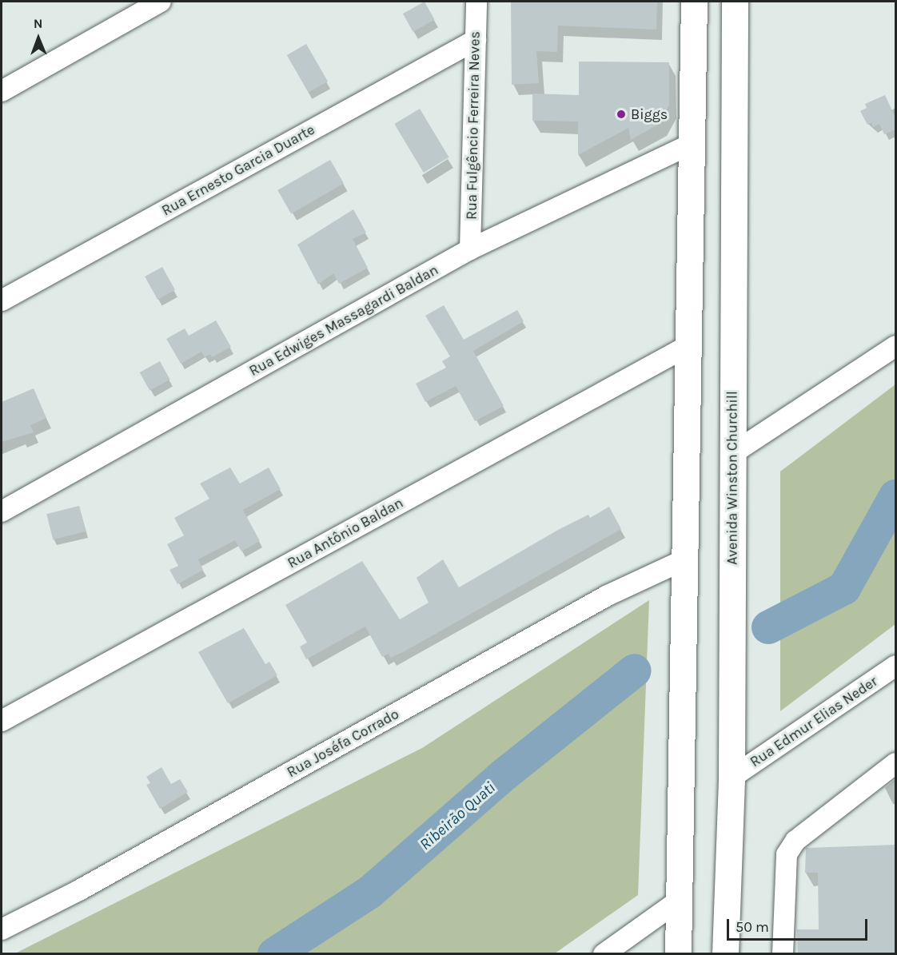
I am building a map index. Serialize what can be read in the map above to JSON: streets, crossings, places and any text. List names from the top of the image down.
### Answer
{
  "streets": {
    "main road": ["Avenida Winston Churchill"],
    "street": [
      "Rua Fulgêncio Ferreira Neves",
      "Rua Ernesto Garcia Duarte",
      "Rua Edwiges Massagardi Baldan",
      "Rua Antônio Baldan",
      "Rua Edmur Elias Neder",
      "Rua Joséfa Corrado"
    ]
  },
  "crossings": [
    ["Rua Fulgêncio Ferreira Neves", "Rua Ernesto Garcia Duarte"],
    ["Rua Fulgêncio Ferreira Neves", "Rua Edwiges Massagardi Baldan"],
    ["Avenida Winston Churchill", "Rua Edmur Elias Neder"]
  ],
  "water": ["Ribeirão Quati"],
  "places": ["Biggs"],
  "scale_bar": "50 m",
  "north": "top"
}
